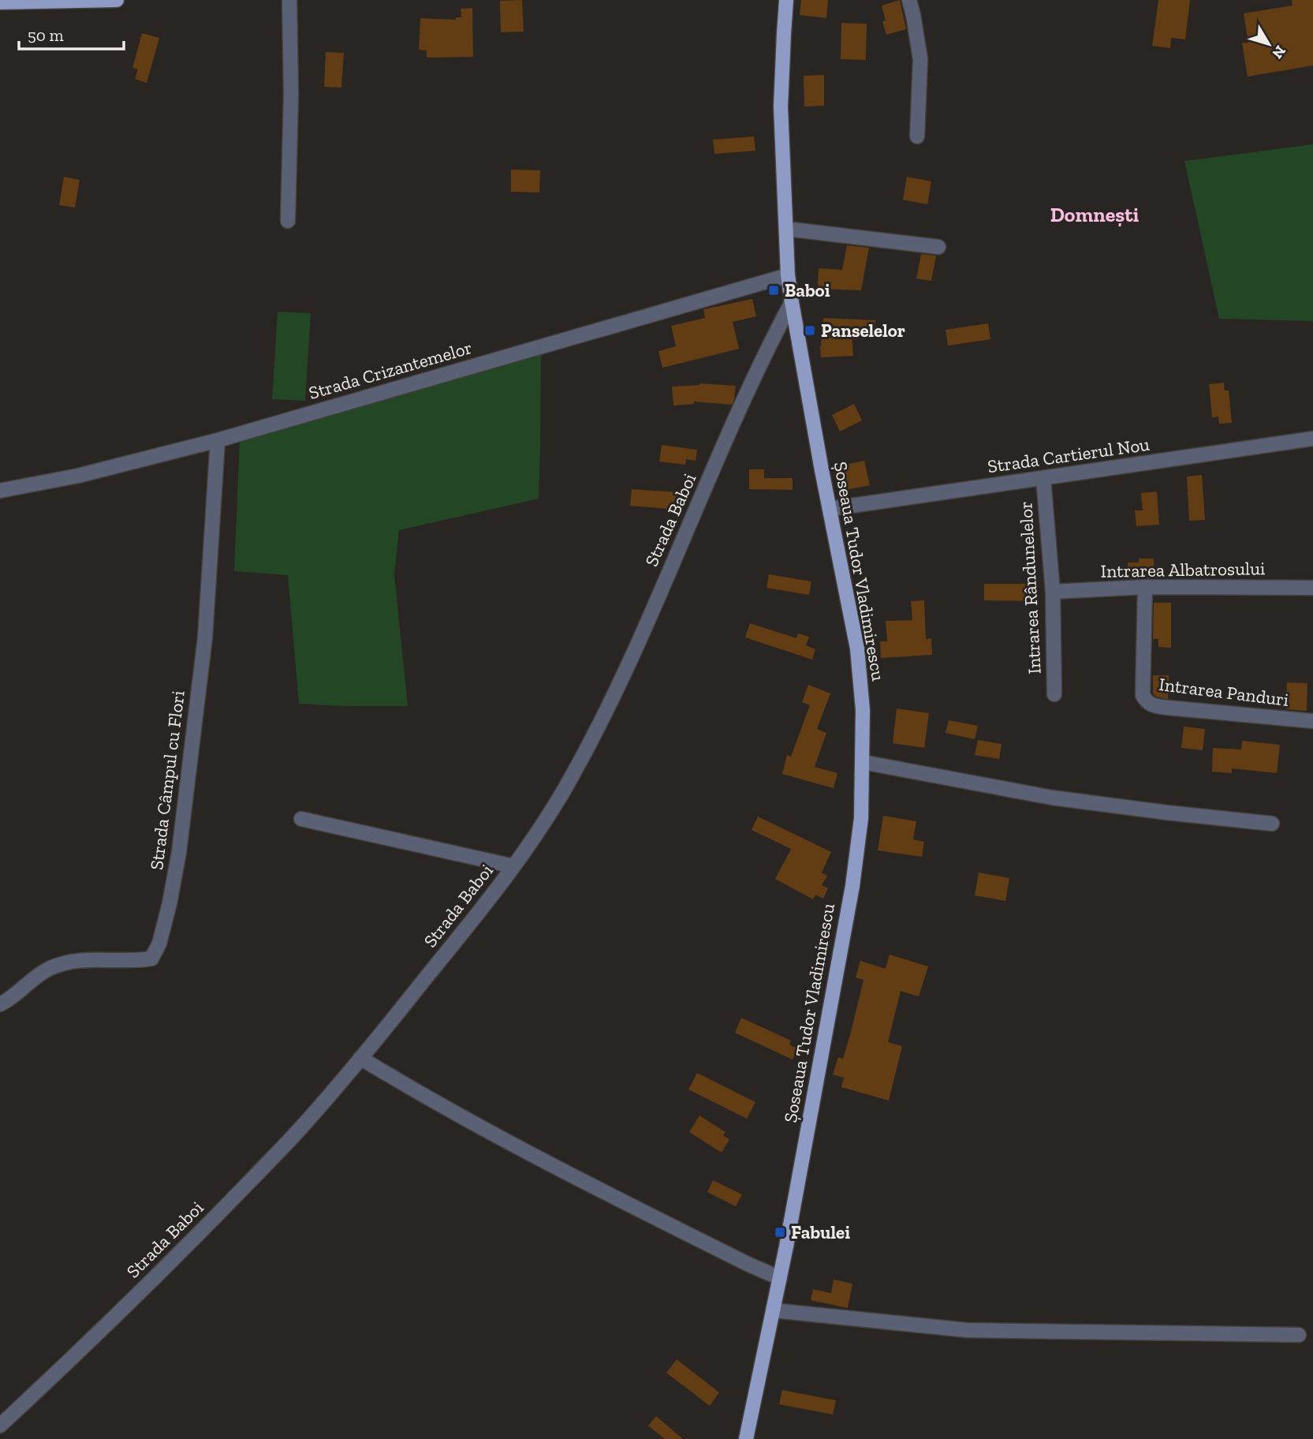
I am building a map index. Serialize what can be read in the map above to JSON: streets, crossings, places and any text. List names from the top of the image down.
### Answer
{
  "streets": {
    "main road": ["Șoseaua Tudor Vladimirescu"],
    "street": [
      "Strada Crizantemelor",
      "Strada Cartierul Nou",
      "Strada Baboi",
      "Intrarea Albatrosului",
      "Intrarea Rândunelelor",
      "Intrarea Panduri",
      "Strada Câmpul cu Flori"
    ]
  },
  "crossings": [
    ["Strada Crizantemelor", "Șoseaua Tudor Vladimirescu"],
    ["Strada Crizantemelor", "Strada Câmpul cu Flori"],
    ["Strada Cartierul Nou", "Șoseaua Tudor Vladimirescu"],
    ["Strada Cartierul Nou", "Intrarea Rândunelelor"],
    ["Strada Baboi", "Șoseaua Tudor Vladimirescu"],
    ["Intrarea Albatrosului", "Intrarea Rândunelelor"],
    ["Intrarea Albatrosului", "Intrarea Panduri"]
  ],
  "districts": ["Domnești"],
  "places": {
    "transit": ["Baboi", "Panselelor", "Fabulei"]
  },
  "scale_bar": "50 m",
  "north": "bottom right"
}
